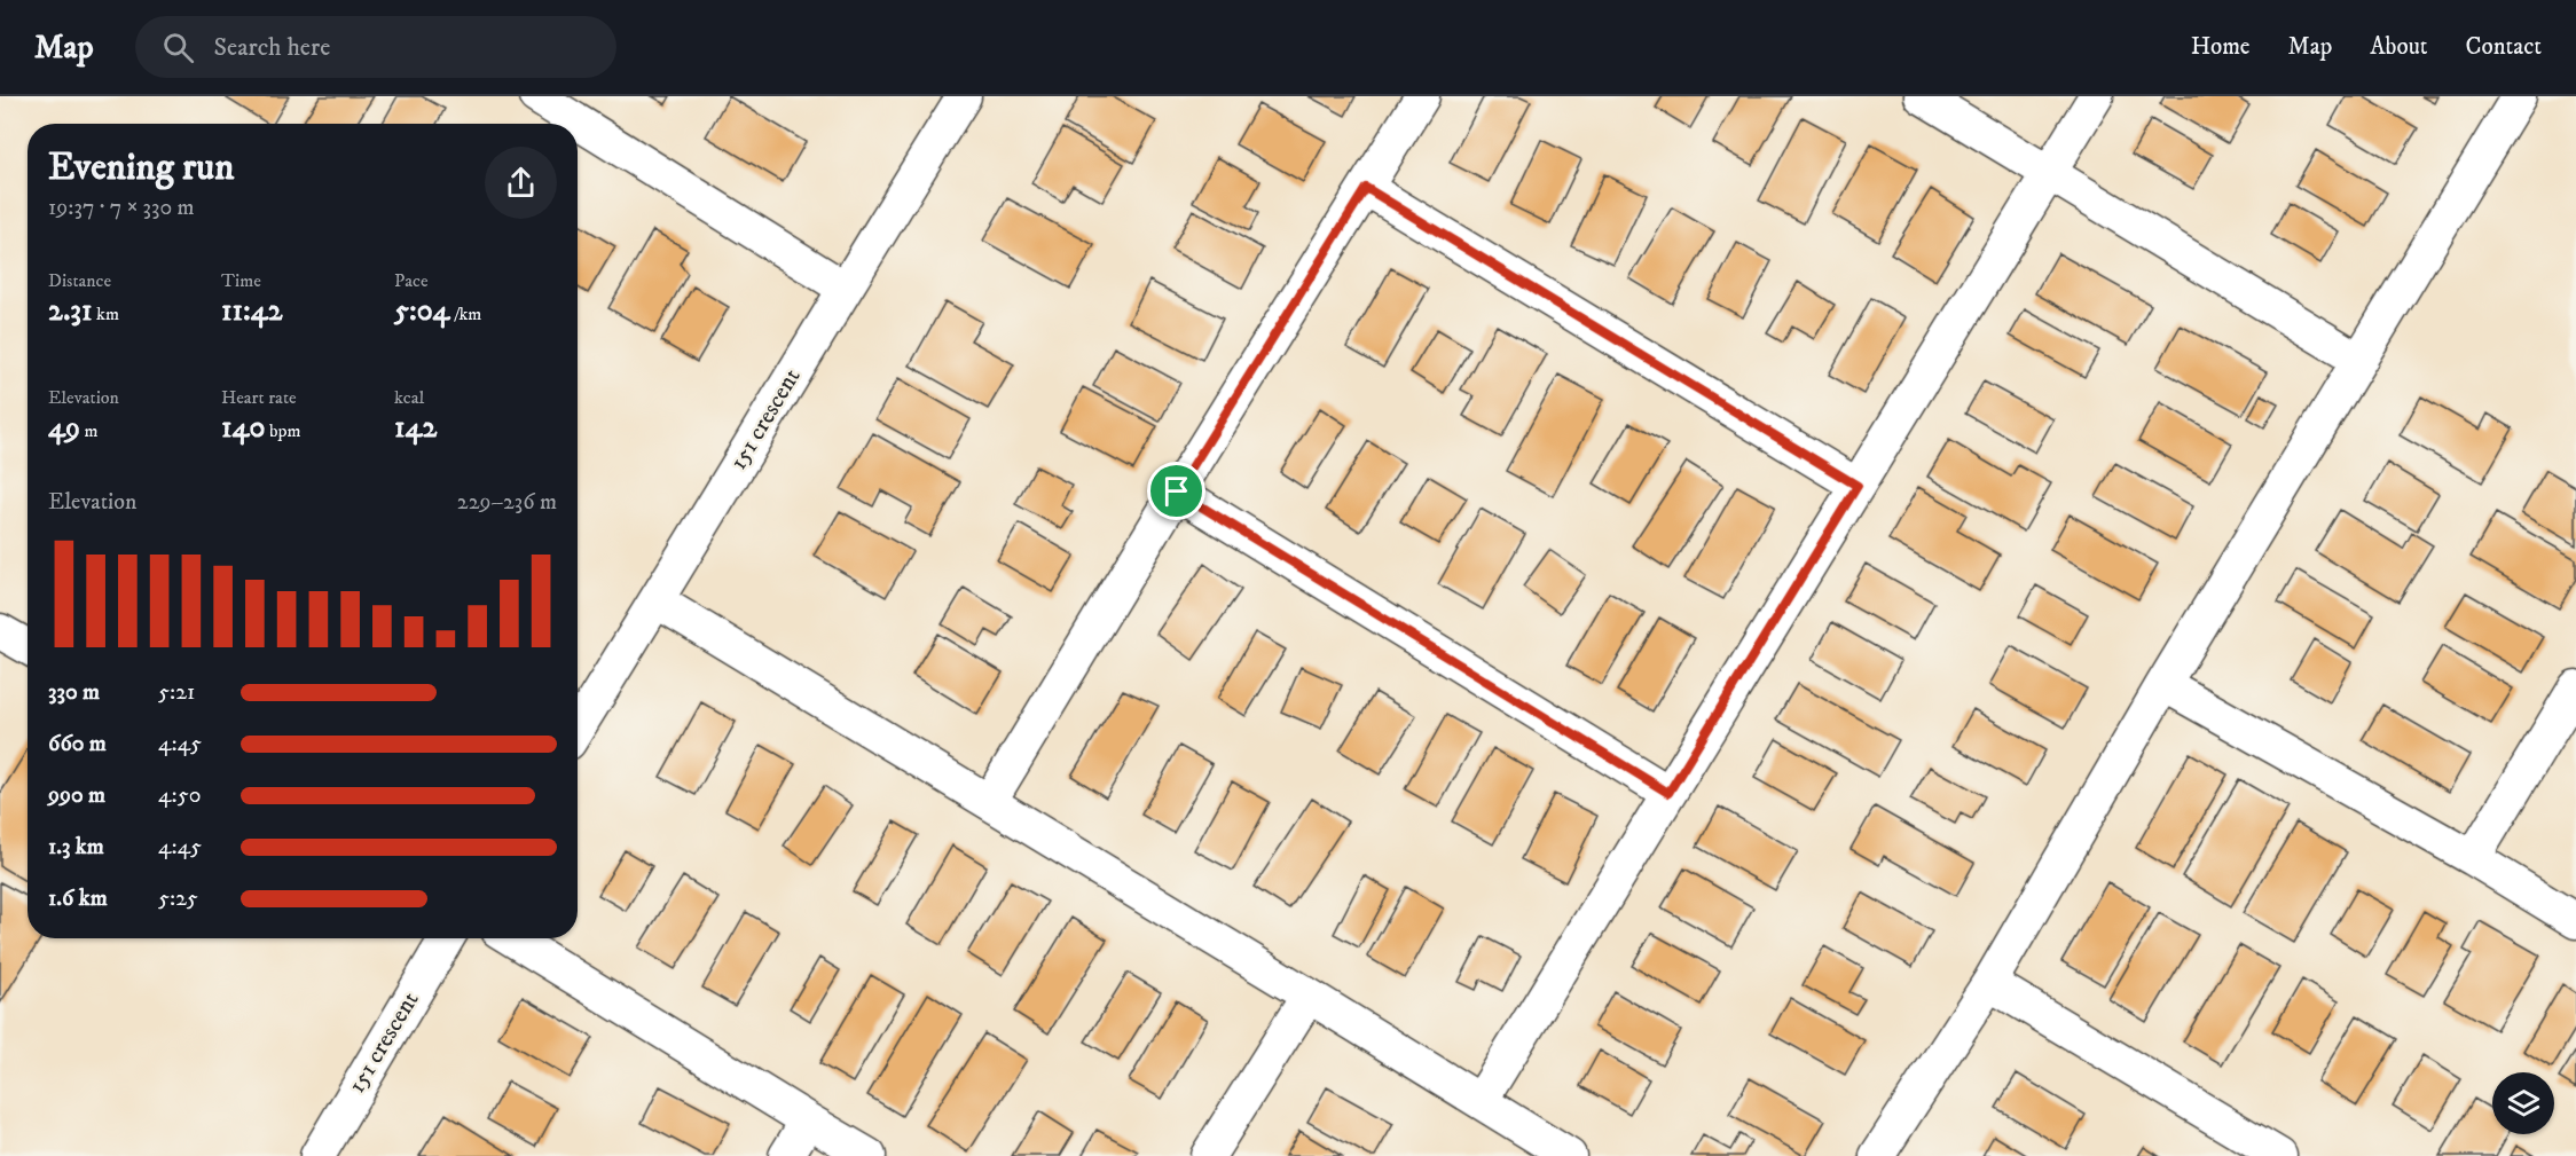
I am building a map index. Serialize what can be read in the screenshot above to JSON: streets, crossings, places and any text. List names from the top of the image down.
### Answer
{
  "streets": {
    "street": ["151 crescent"]
  },
  "page": {
    "header": "Map",
    "search": "Search here",
    "nav": [
      "Home",
      "Map",
      "About",
      "Contact"
    ],
    "heading": ["Evening run", "19:37 · 7 × 330 m"],
    "stats": [
      ["Distance", "2.31 km"],
      ["Time", "11:42"],
      ["Pace", "5:04 /km"],
      ["Elevation", "49 m"],
      ["Heart rate", "140 bpm"],
      ["kcal", "142"]
    ],
    "chart": ["Elevation", "229–236 m"],
    "list": [
      {
        "name": "330 m",
        "note": "5:21"
      },
      {
        "name": "660 m",
        "note": "4:45"
      },
      {
        "name": "990 m",
        "note": "4:50"
      },
      {
        "name": "1.3 km",
        "note": "4:45"
      },
      {
        "name": "1.6 km",
        "note": "5:25"
      }
    ]
  }
}
